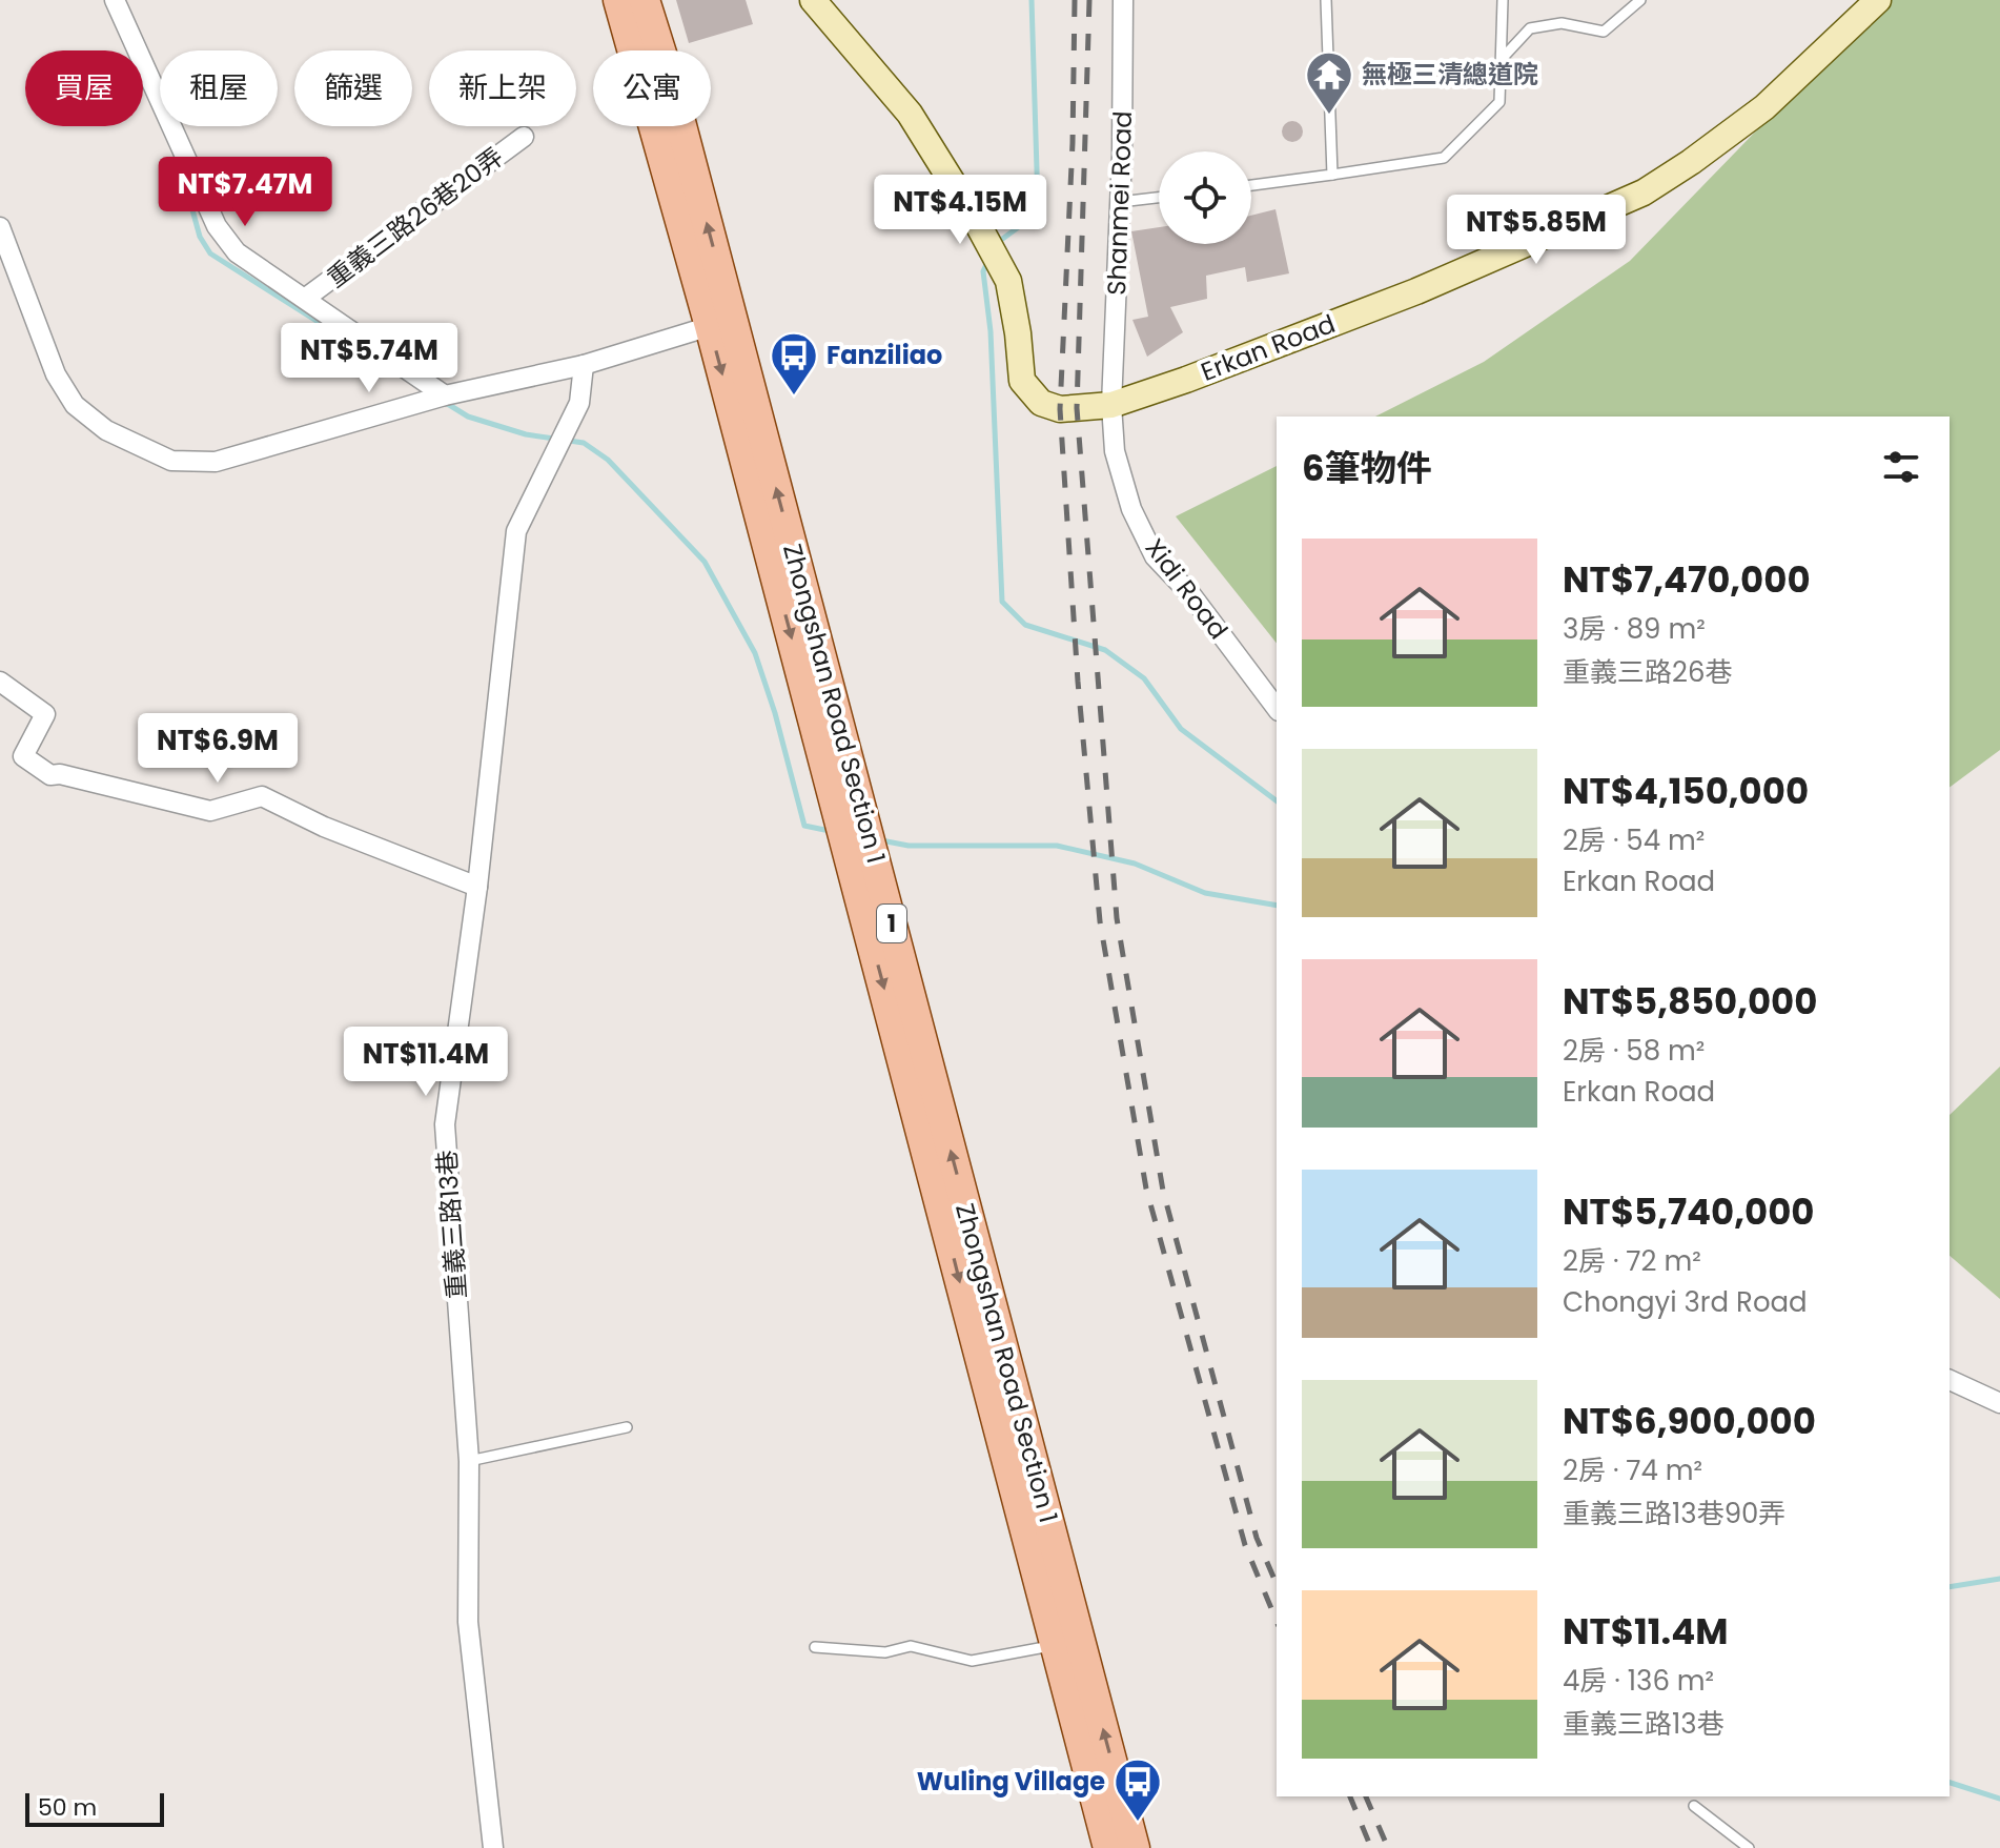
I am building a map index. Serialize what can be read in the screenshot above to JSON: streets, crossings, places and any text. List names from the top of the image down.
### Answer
{
  "streets": {
    "main road": ["Zhongshan Road Section 1", "1"],
    "street": [
      "Shanmei Road",
      "重義三路26巷20弄",
      "Erkan Road",
      "Xidi Road",
      "重義三路13巷"
    ]
  },
  "crossings": [
    ["Shanmei Road", "Erkan Road"],
    ["Shanmei Road", "Xidi Road"],
    ["Erkan Road", "Xidi Road"]
  ],
  "places": {
    "temple": ["無極三清總道院"],
    "bus stop": ["Fanziliao", "Wuling Village"]
  },
  "scale_bar": "50 m",
  "page": {
    "chip": [
      "買屋",
      "租屋",
      "篩選",
      "新上架",
      "公寓"
    ],
    "price": [
      "NT$7.47M",
      "NT$4.15M",
      "NT$5.85M",
      "NT$5.74M",
      "NT$6.9M",
      "NT$11.4M"
    ],
    "heading": "6筆物件",
    "list": [
      {
        "name": "NT$7,470,000",
        "note": "3房 · 89 m² · 重義三路26巷"
      },
      {
        "name": "NT$4,150,000",
        "note": "2房 · 54 m² · Erkan Road"
      },
      {
        "name": "NT$5,850,000",
        "note": "2房 · 58 m² · Erkan Road"
      },
      {
        "name": "NT$5,740,000",
        "note": "2房 · 72 m² · Chongyi 3rd Road"
      },
      {
        "name": "NT$6,900,000",
        "note": "2房 · 74 m² · 重義三路13巷90弄"
      },
      {
        "name": "NT$11.4M",
        "note": "4房 · 136 m² · 重義三路13巷"
      }
    ],
    "scale": "50 m"
  }
}
